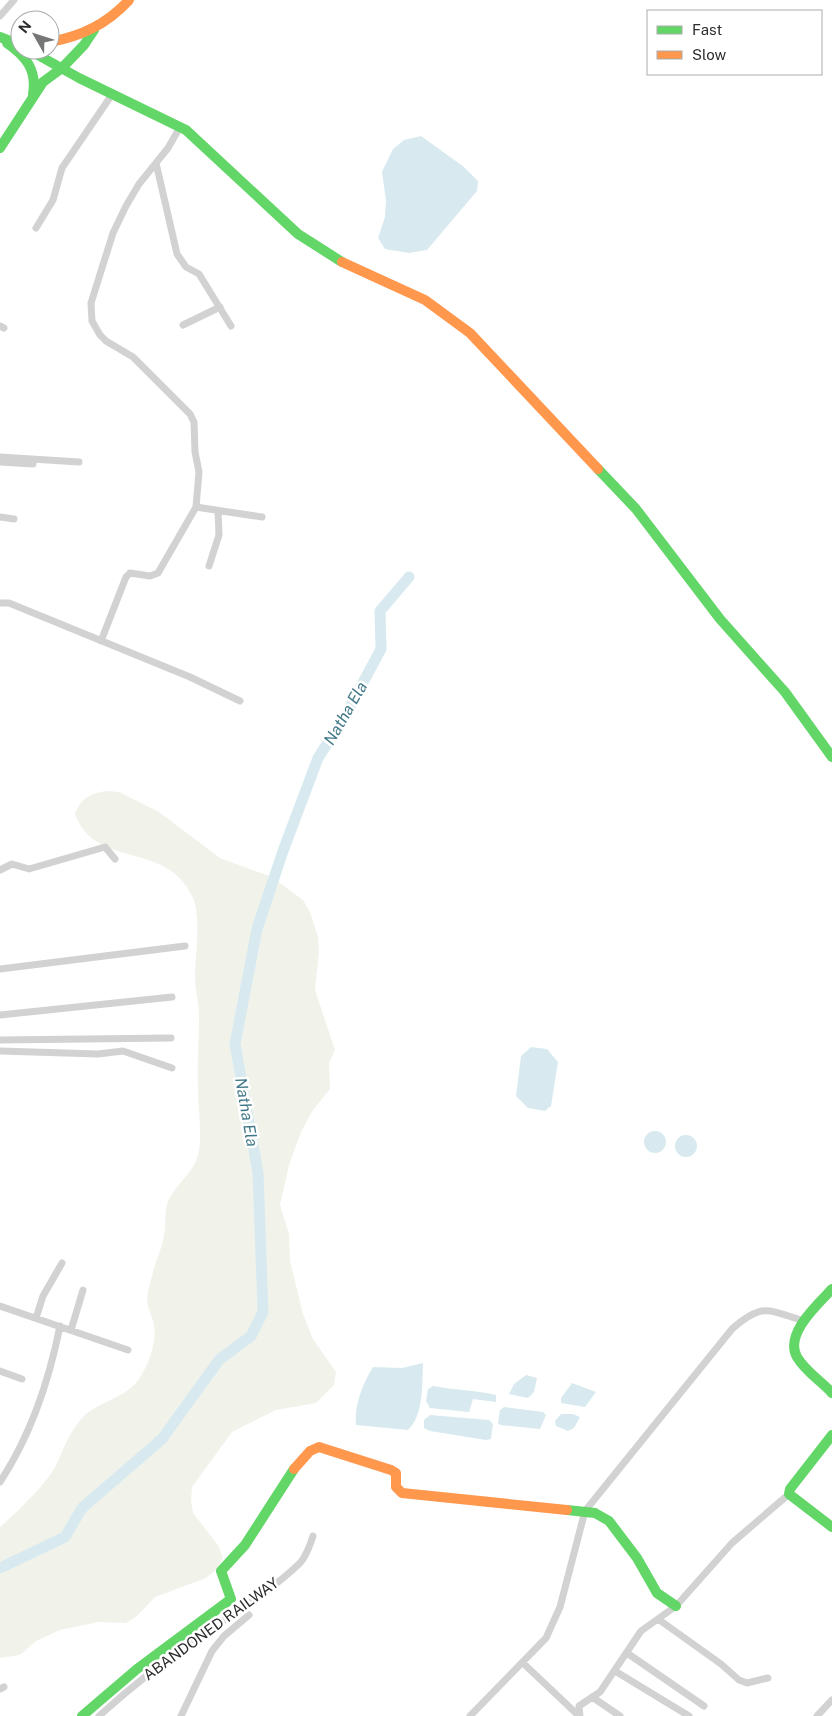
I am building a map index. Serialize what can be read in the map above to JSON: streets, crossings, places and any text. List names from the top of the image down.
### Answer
{
  "streets": {
    "street": ["ABANDONED RAILWAY"]
  },
  "water": ["Natha Ela"],
  "legend": ["Fast", "Slow"],
  "north": "top left"
}
